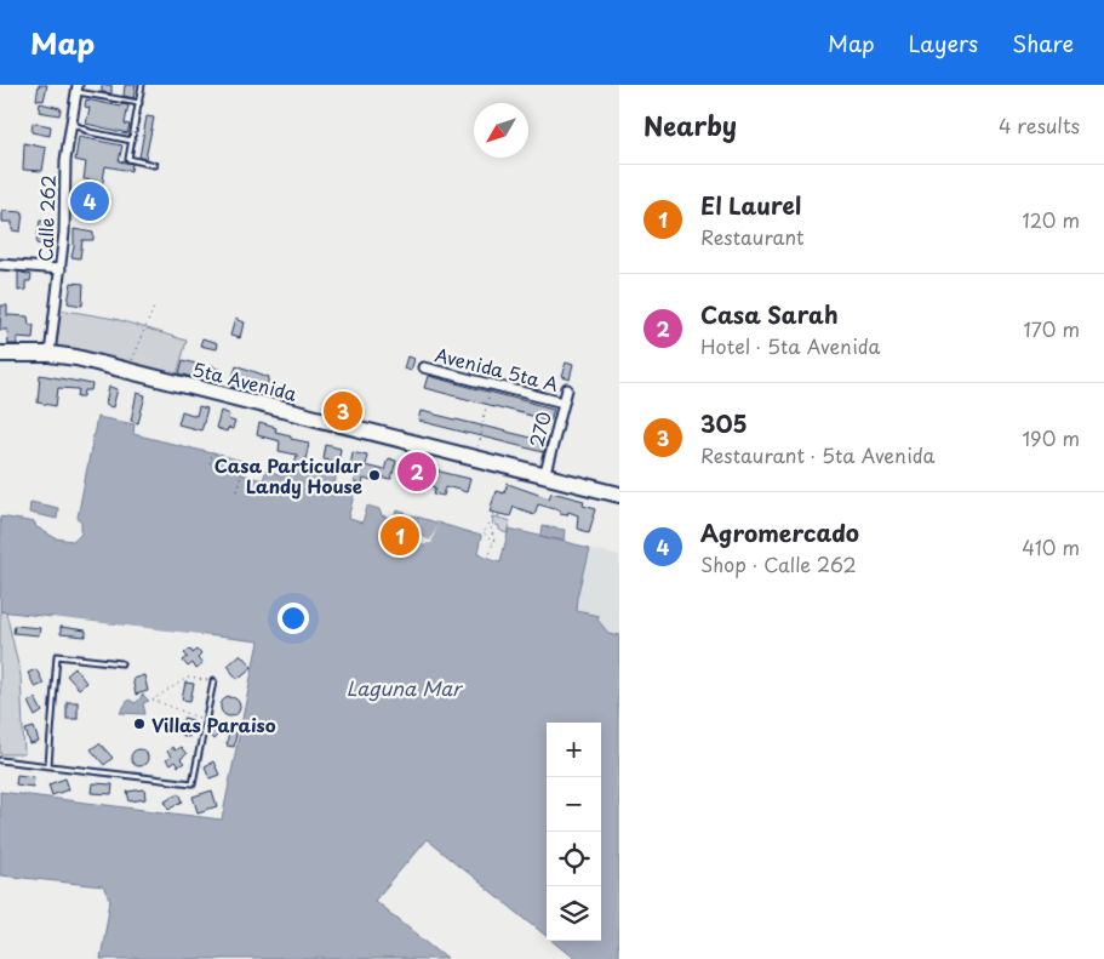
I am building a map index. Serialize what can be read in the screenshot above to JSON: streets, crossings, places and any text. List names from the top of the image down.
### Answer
{
  "streets": {
    "highway": ["5ta Avenida"],
    "street": ["Calle 262", "Avenida 5ta A", "270"]
  },
  "crossings": [
    ["Calle 262", "5ta Avenida"],
    ["Avenida 5ta A", "270"],
    ["5ta Avenida", "270"]
  ],
  "water": ["Laguna Mar"],
  "places": ["Casa Particular Landy House", "Villas Paraiso"],
  "north": "bottom left",
  "page": {
    "header": "Map",
    "nav": ["Map", "Layers", "Share"],
    "heading": ["Nearby", "4 results"],
    "list": [
      {
        "mark": "1",
        "name": "El Laurel",
        "note": "Restaurant",
        "value": "120 m"
      },
      {
        "mark": "2",
        "name": "Casa Sarah",
        "note": "Hotel · 5ta Avenida",
        "value": "170 m"
      },
      {
        "mark": "3",
        "name": "305",
        "note": "Restaurant · 5ta Avenida",
        "value": "190 m"
      },
      {
        "mark": "4",
        "name": "Agromercado",
        "note": "Shop · Calle 262",
        "value": "410 m"
      }
    ],
    "pins": [
      "4",
      "3",
      "2",
      "1"
    ],
    "map_buttons": ["+", "−"]
  }
}
